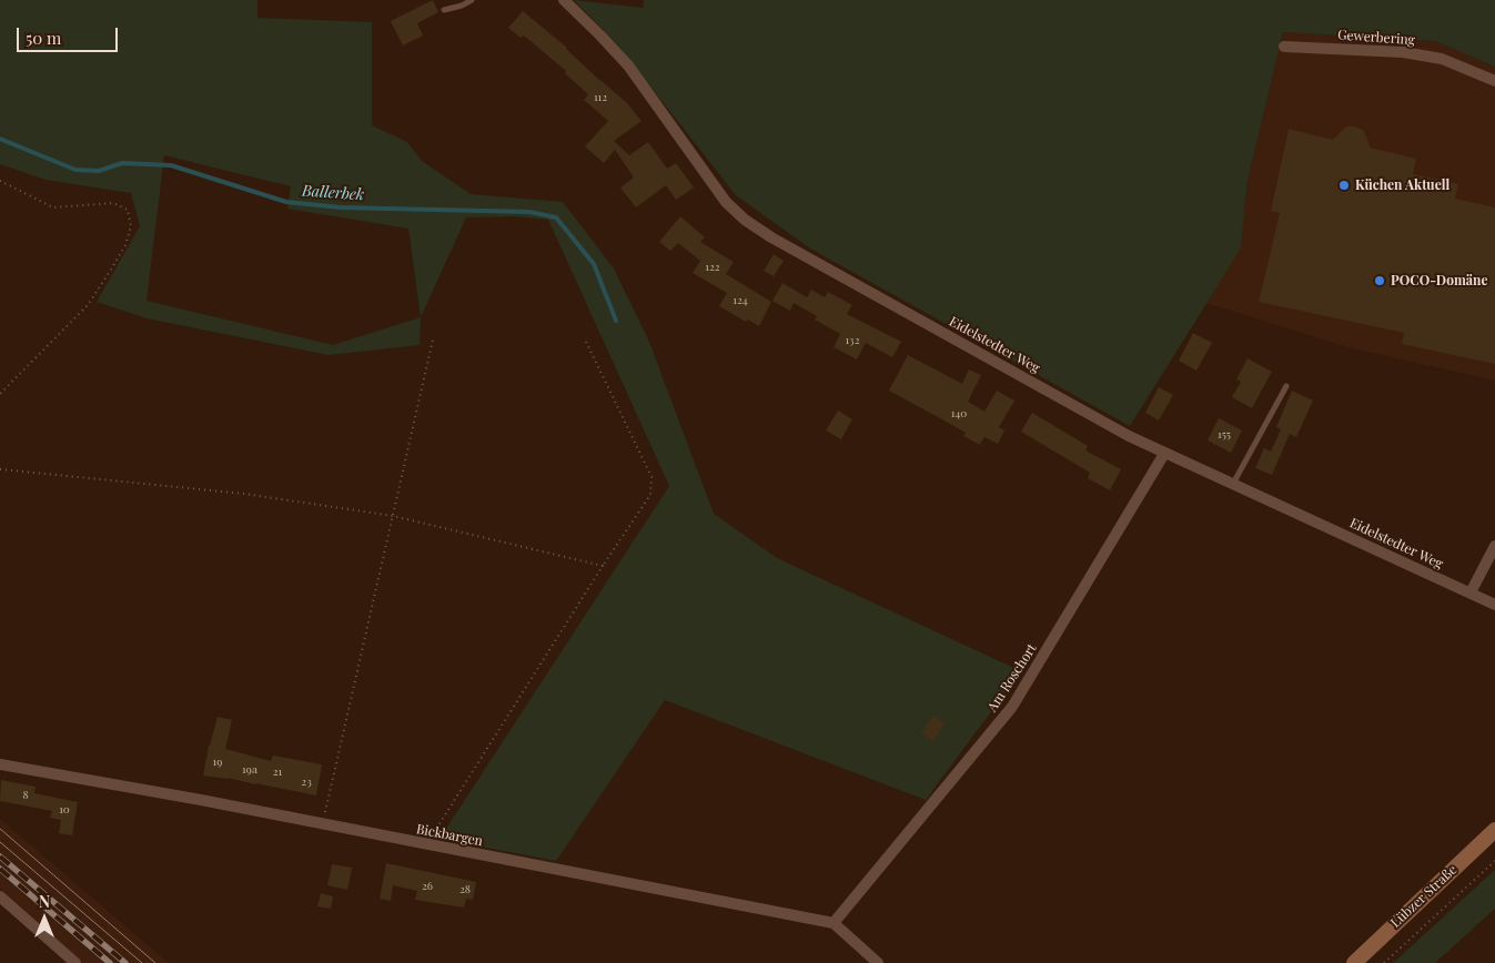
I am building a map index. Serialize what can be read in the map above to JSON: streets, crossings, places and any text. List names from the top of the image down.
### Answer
{
  "streets": {
    "street": [
      "Gewerbering",
      "Eidelstedter Weg",
      "Am Roschort",
      "Bickbargen",
      "Lübzer Straße"
    ]
  },
  "crossings": [
    ["Eidelstedter Weg", "Am Roschort"],
    ["Am Roschort", "Bickbargen"]
  ],
  "water": ["Ballerbek"],
  "places": ["Küchen Aktuell", "POCO-Domäne"],
  "house_numbers": [
    "112",
    "122",
    "124",
    "132",
    "140",
    "155",
    "19",
    "19a",
    "21",
    "23",
    "8",
    "10",
    "26",
    "28"
  ],
  "scale_bar": "50 m",
  "north": "top"
}
